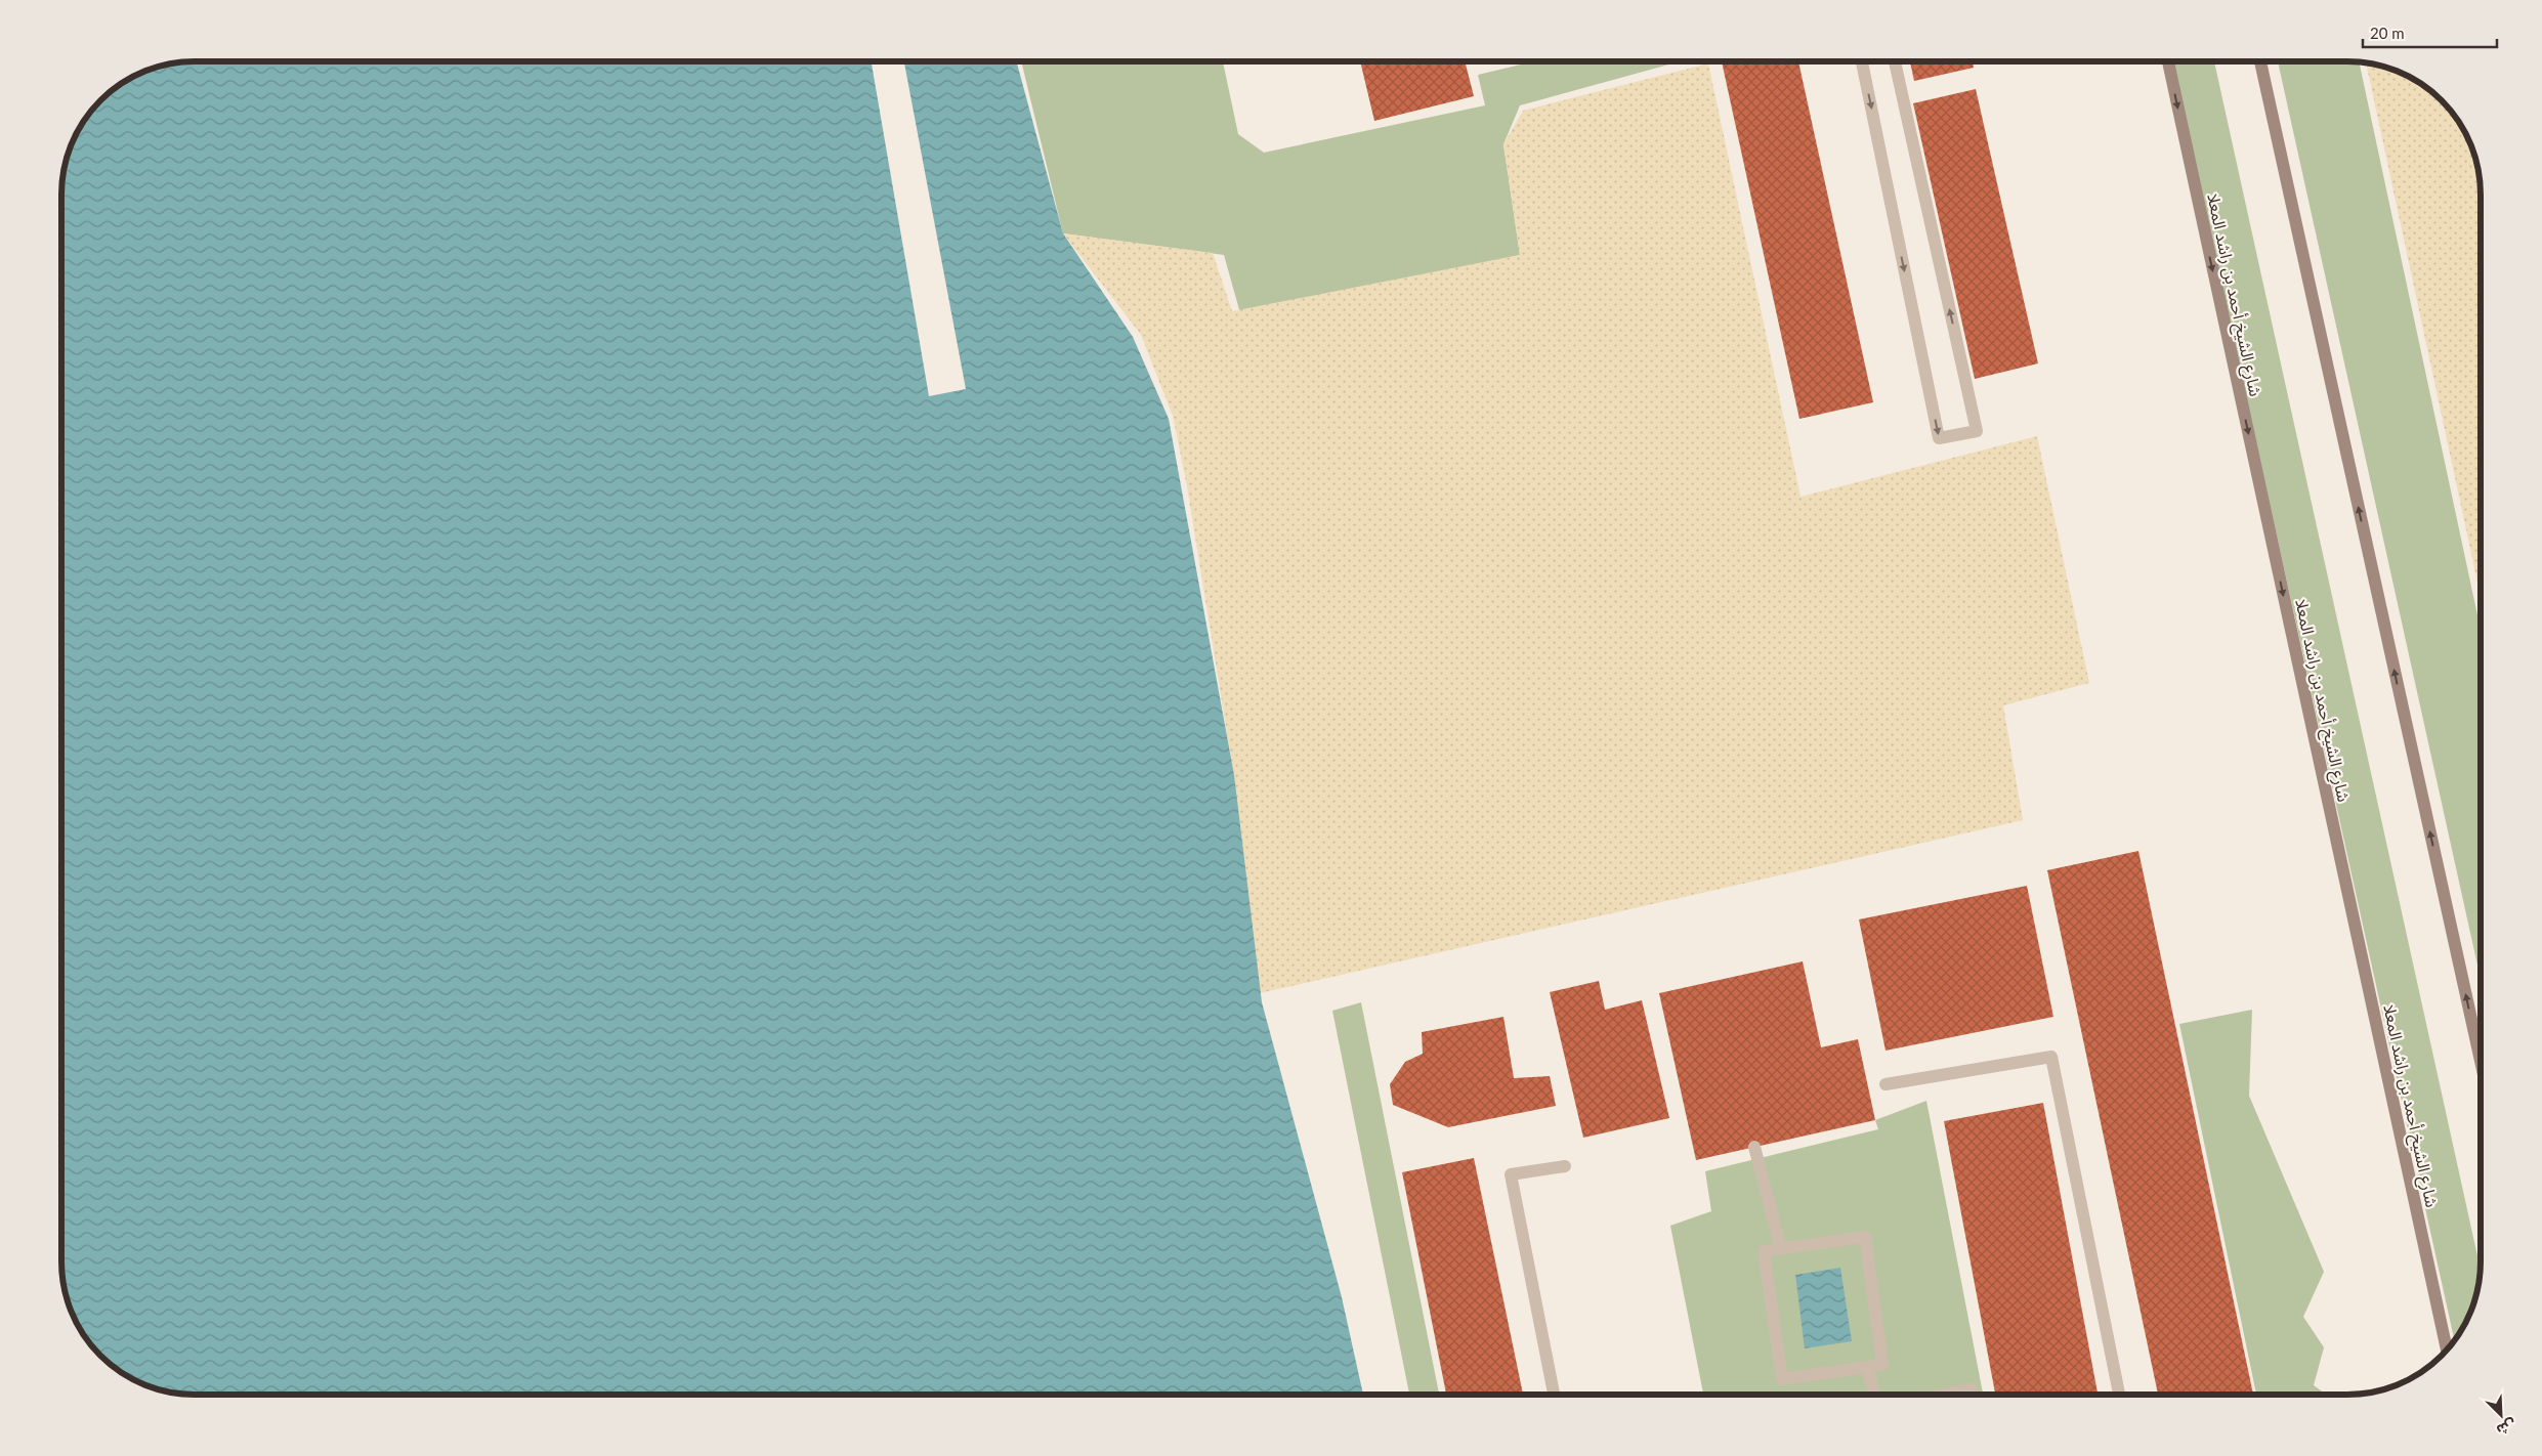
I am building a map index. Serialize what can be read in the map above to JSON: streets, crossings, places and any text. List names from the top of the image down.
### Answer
{
  "streets": {
    "main road": ["شارع الشيخ أحمد بن راشد المعلا"]
  },
  "scale_bar": "20 m",
  "north": "bottom right"
}
